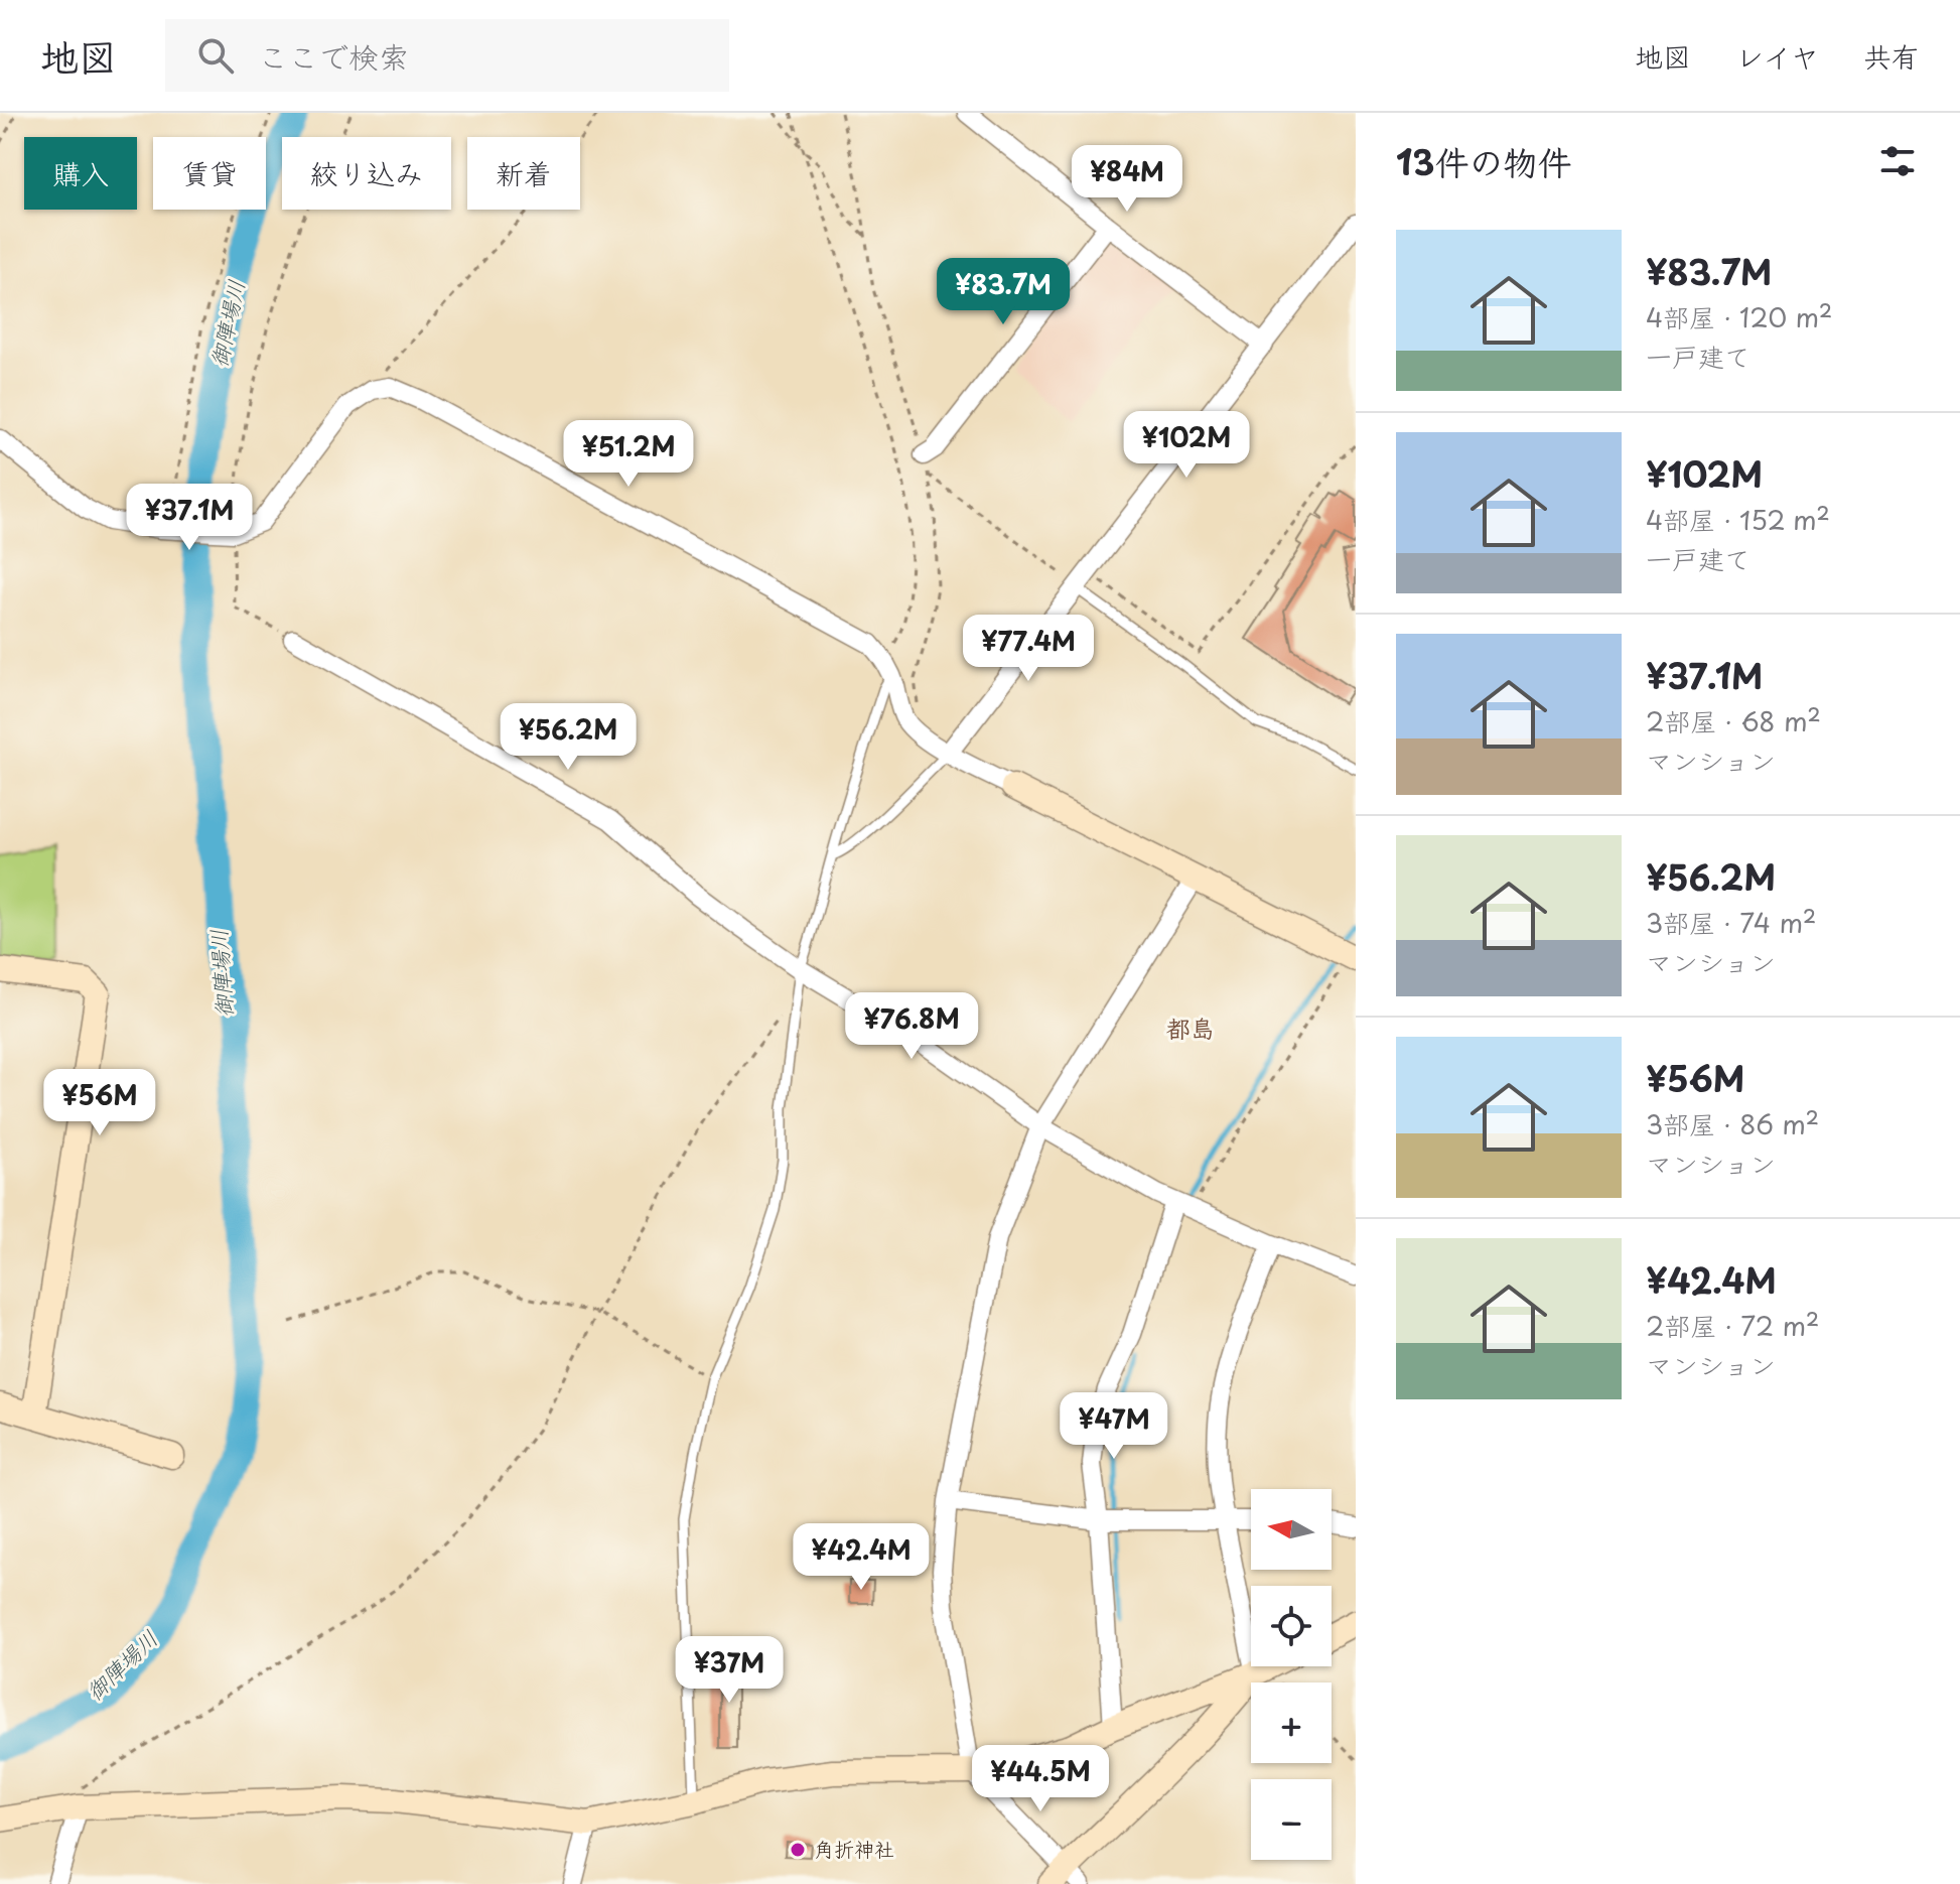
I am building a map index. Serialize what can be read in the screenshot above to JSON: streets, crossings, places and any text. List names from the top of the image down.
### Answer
{
  "districts": ["都島"],
  "water": ["御陣場川"],
  "places": ["角折神社"],
  "north": "left",
  "page": {
    "header": "地図",
    "search": "ここで検索",
    "nav": ["地図", "レイヤ", "共有"],
    "heading": "13件の物件",
    "chip": [
      "購入",
      "賃貸",
      "絞り込み",
      "新着"
    ],
    "price": [
      "¥84M",
      "¥83.7M",
      "¥102M",
      "¥51.2M",
      "¥37.1M",
      "¥77.4M",
      "¥56.2M",
      "¥76.8M",
      "¥56M",
      "¥47M",
      "¥42.4M",
      "¥37M",
      "¥44.5M"
    ],
    "list": [
      {
        "name": "¥83.7M",
        "note": "4部屋 · 120 m² · 一戸建て"
      },
      {
        "name": "¥102M",
        "note": "4部屋 · 152 m² · 一戸建て"
      },
      {
        "name": "¥37.1M",
        "note": "2部屋 · 68 m² · マンション"
      },
      {
        "name": "¥56.2M",
        "note": "3部屋 · 74 m² · マンション"
      },
      {
        "name": "¥56M",
        "note": "3部屋 · 86 m² · マンション"
      },
      {
        "name": "¥42.4M",
        "note": "2部屋 · 72 m² · マンション"
      }
    ],
    "map_buttons": ["+", "−"]
  }
}
